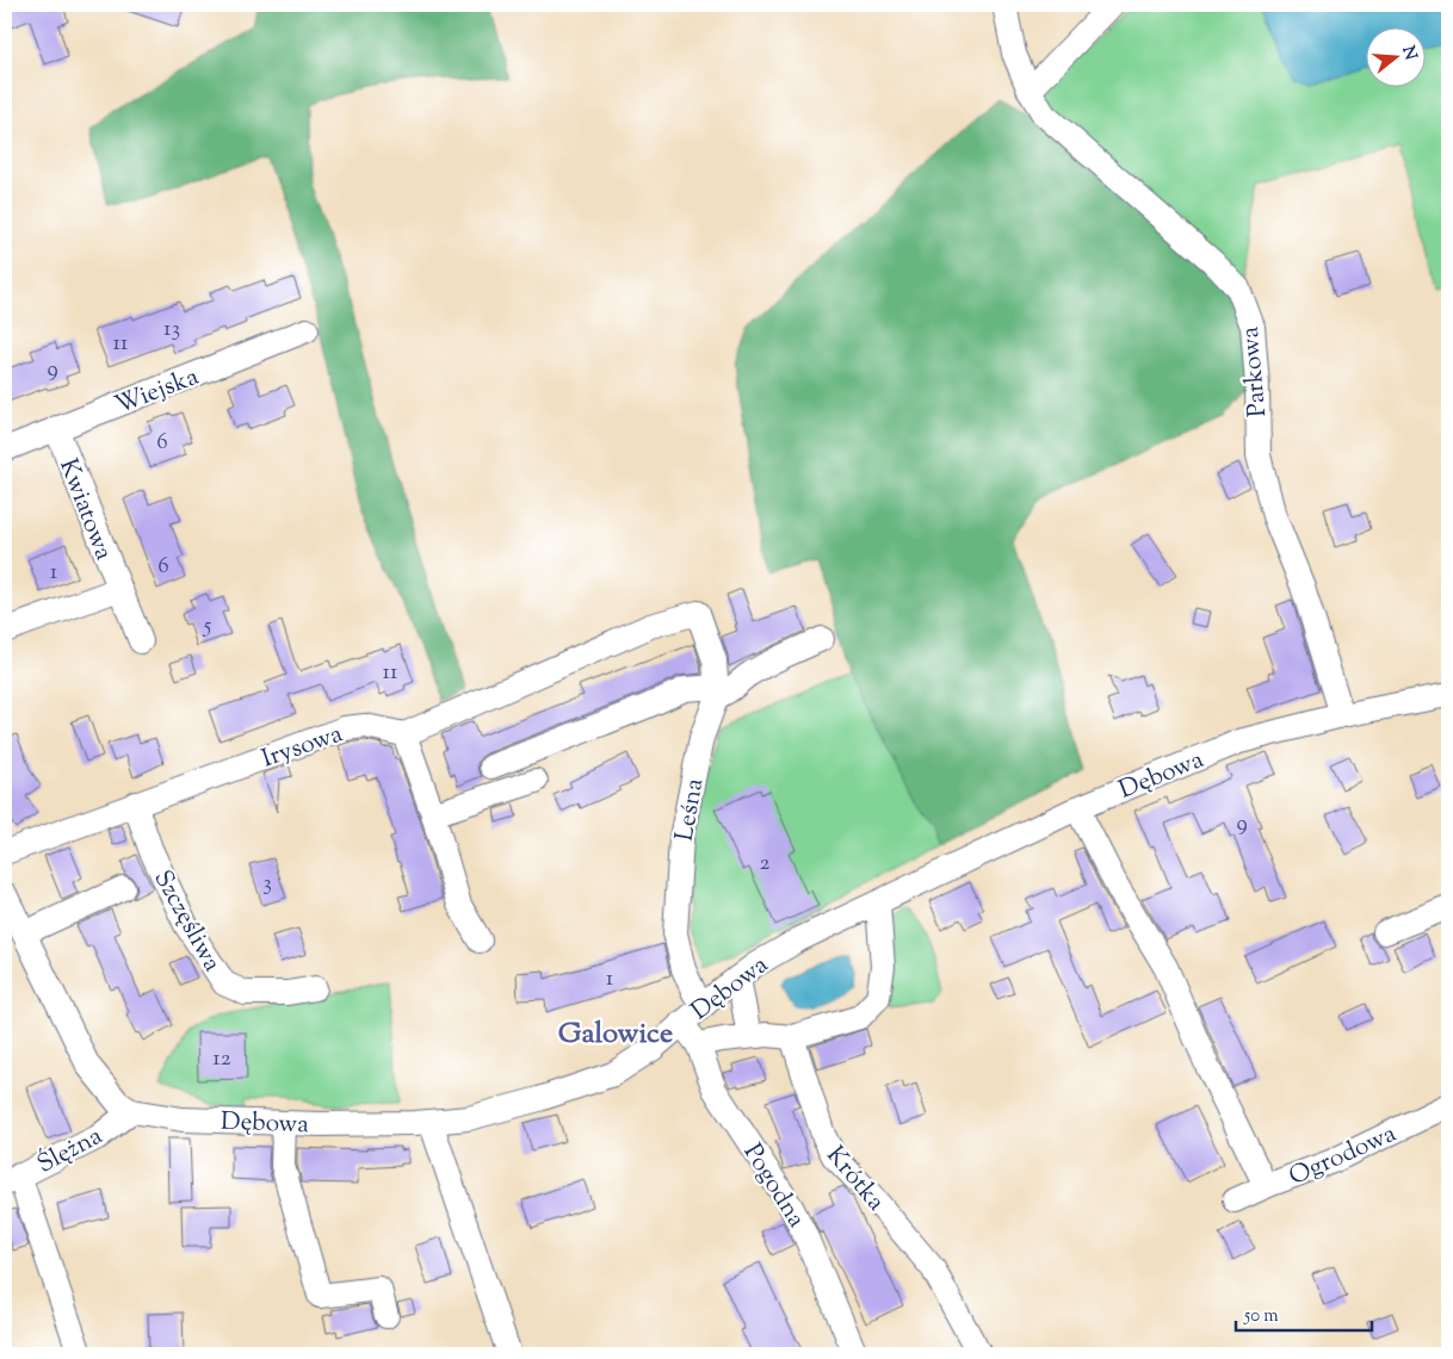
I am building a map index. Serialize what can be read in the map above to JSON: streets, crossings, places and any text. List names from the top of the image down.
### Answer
{
  "streets": {
    "street": [
      "Parkowa",
      "Wiejska",
      "Kwiatowa",
      "Irysowa",
      "Dębowa",
      "Leśna",
      "Szczęśliwa",
      "Ślężna",
      "Ogrodowa",
      "Krótka",
      "Pogodna"
    ]
  },
  "crossings": [
    ["Parkowa", "Dębowa"],
    ["Wiejska", "Kwiatowa"],
    ["Irysowa", "Leśna"],
    ["Irysowa", "Szczęśliwa"],
    ["Dębowa", "Leśna"],
    ["Dębowa", "Ślężna"],
    ["Dębowa", "Pogodna"]
  ],
  "districts": ["Galowice"],
  "house_numbers": [
    "13",
    "11",
    "9",
    "6",
    "6",
    "1",
    "5",
    "11",
    "9",
    "2",
    "3",
    "1",
    "12"
  ],
  "scale_bar": "50 m",
  "north": "right"
}
